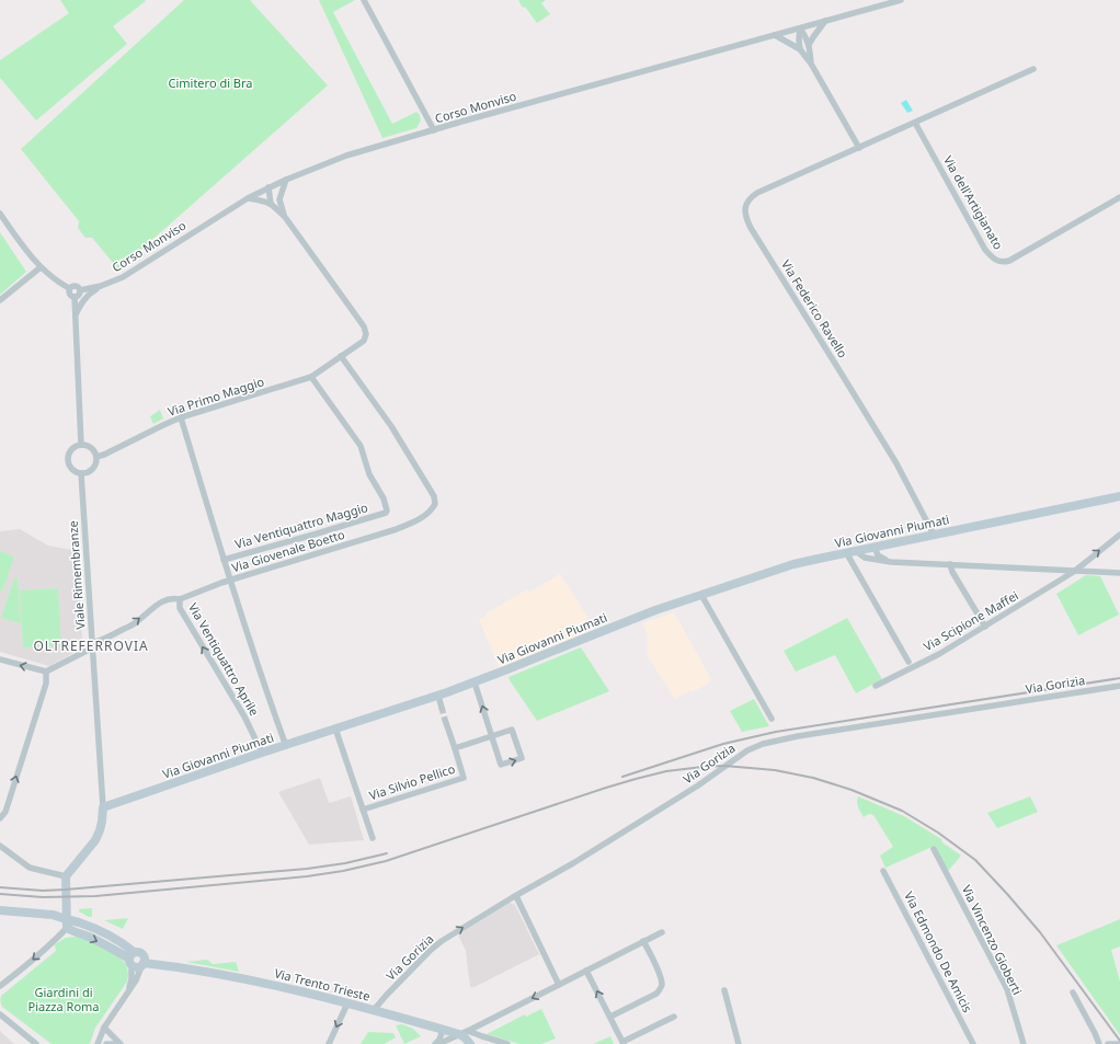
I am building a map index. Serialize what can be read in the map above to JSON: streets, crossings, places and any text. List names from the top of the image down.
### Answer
{
  "streets": {
    "street": [
      "Corso Monviso",
      "Via dell'Artigianato",
      "Via Federico Ravello",
      "Via Primo Maggio",
      "Via Ventiquattro Maggio",
      "Via Giovanni Piumati",
      "Via Giovenale Boetto",
      "Viale Rimembranze",
      "Via Scipione Maffei",
      "Via Ventiquattro Aprile",
      "Via Gorizia",
      "Via Silvio Pellico",
      "Via Vincenzo Gioberti",
      "Via Edmondo De Amicis",
      "Via Trento Trieste"
    ]
  },
  "crossings": [
    ["Corso Monviso", "Via Primo Maggio"],
    ["Via Federico Ravello", "Via Giovanni Piumati"],
    ["Via Primo Maggio", "Via Ventiquattro Maggio"],
    ["Via Primo Maggio", "Via Giovenale Boetto"],
    ["Via Primo Maggio", "Viale Rimembranze"],
    ["Via Ventiquattro Maggio", "Via Giovanni Piumati"],
    ["Via Ventiquattro Maggio", "Via Giovenale Boetto"],
    ["Via Giovanni Piumati", "Viale Rimembranze"],
    ["Via Giovanni Piumati", "Via Ventiquattro Aprile"],
    ["Via Giovanni Piumati", "Via Silvio Pellico"],
    ["Via Giovenale Boetto", "Viale Rimembranze"],
    ["Via Giovenale Boetto", "Via Ventiquattro Aprile"],
    ["Via Gorizia", "Via Trento Trieste"]
  ],
  "one_way": ["Via Ventiquattro Aprile"],
  "districts": ["OLTREFERROVIA"],
  "parks": ["Cimitero di Bra", "Giardini di Piazza Roma"]
}
